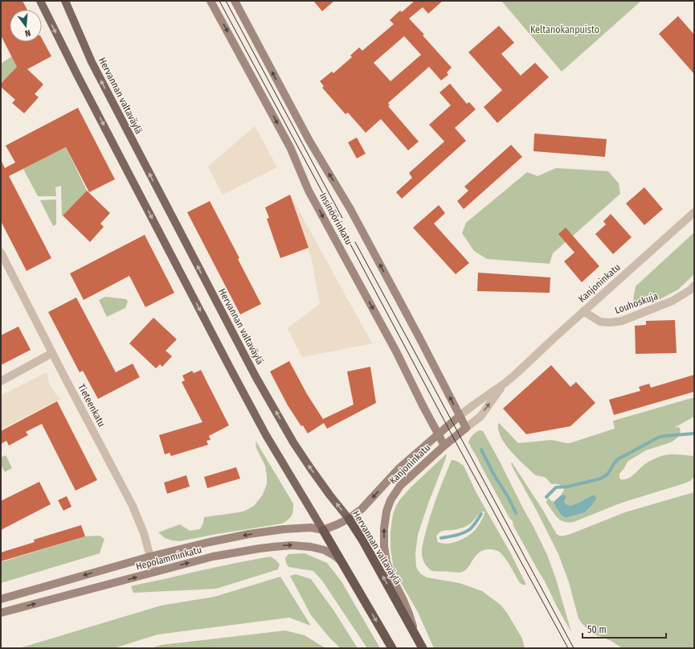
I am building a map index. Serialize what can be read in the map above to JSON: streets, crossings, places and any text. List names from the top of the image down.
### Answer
{
  "streets": {
    "highway": ["Hervannan valtaväylä"],
    "main road": ["Insinöörinkatu", "Kanjoninkatu", "Hepolamminkatu"],
    "street": ["Louhoskuja", "Tieteenkatu"]
  },
  "crossings": [
    ["Hervannan valtaväylä", "Kanjoninkatu"],
    ["Insinöörinkatu", "Kanjoninkatu"],
    ["Kanjoninkatu", "Louhoskuja"],
    ["Kanjoninkatu", "Hepolamminkatu"],
    ["Tieteenkatu", "Hepolamminkatu"]
  ],
  "parks": ["Keltanokanpuisto"],
  "scale_bar": "50 m",
  "north": "bottom"
}
